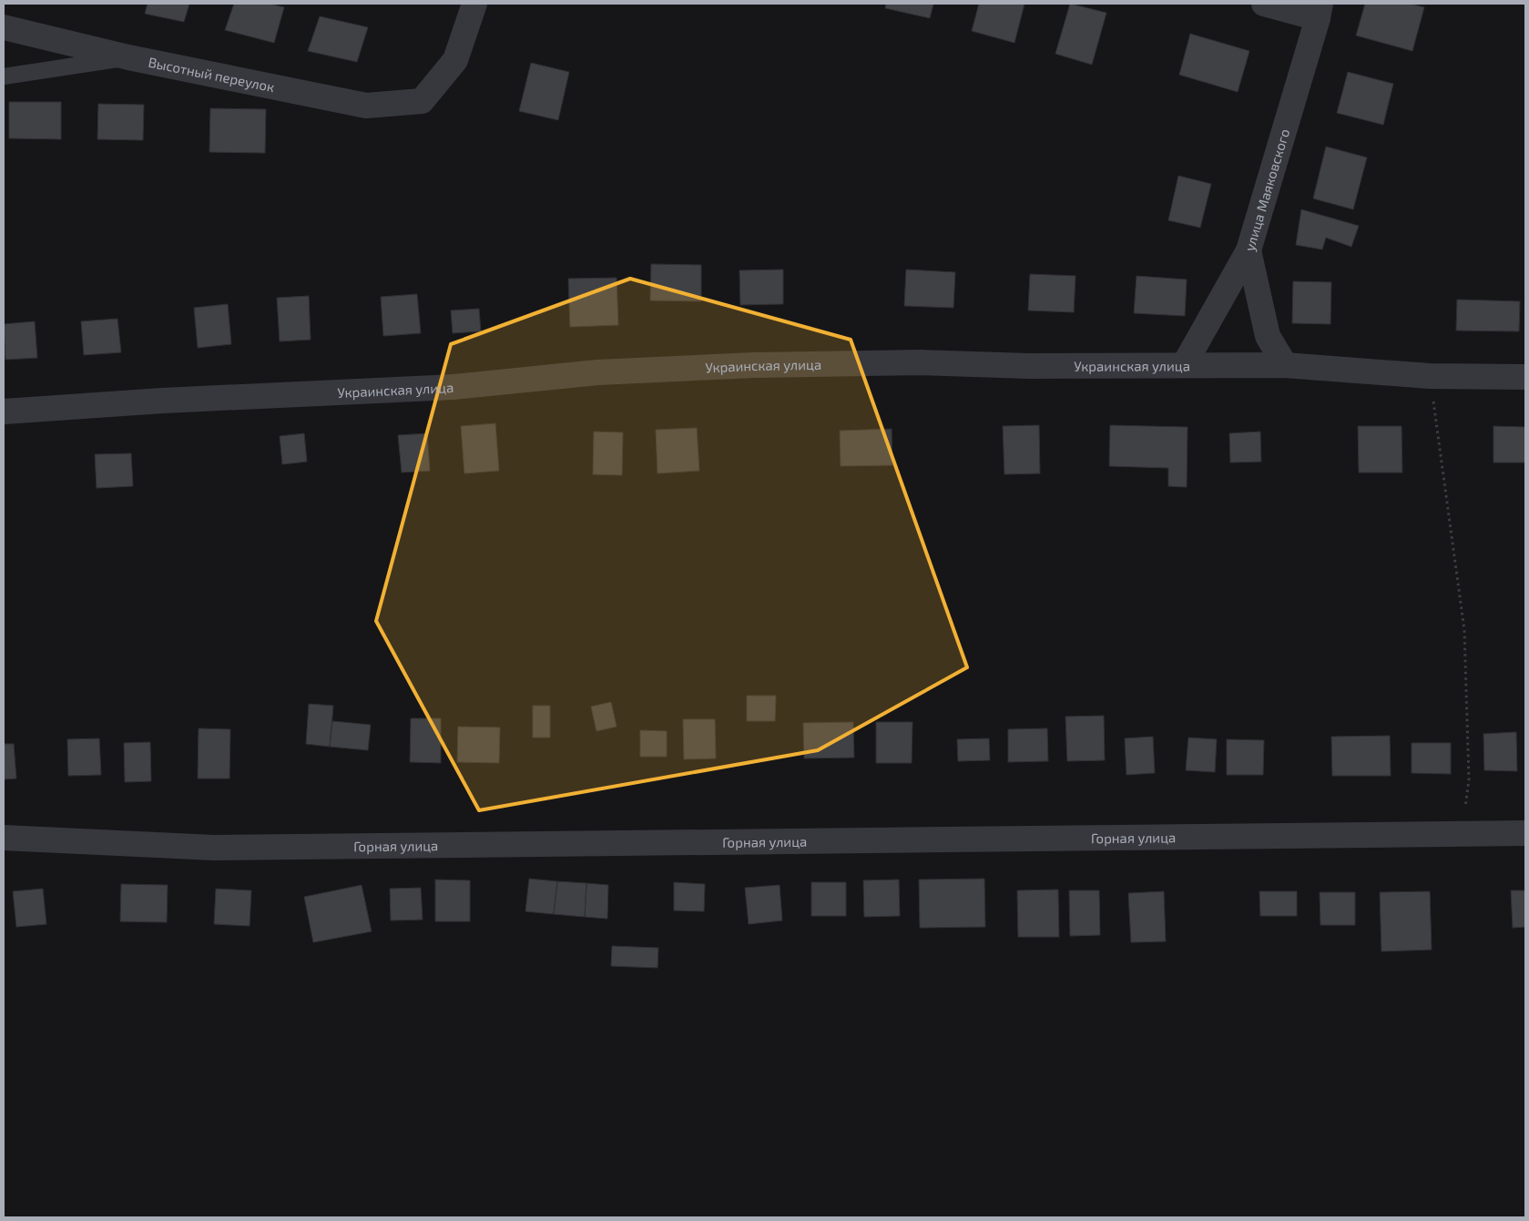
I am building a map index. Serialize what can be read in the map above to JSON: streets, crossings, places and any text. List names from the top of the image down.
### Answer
{
  "streets": {
    "street": [
      "Высотный переулок",
      "улица Маяковского",
      "Украинская улица",
      "Горная улица"
    ]
  },
  "crossings": [
    ["улица Маяковского", "Украинская улица"]
  ]
}
